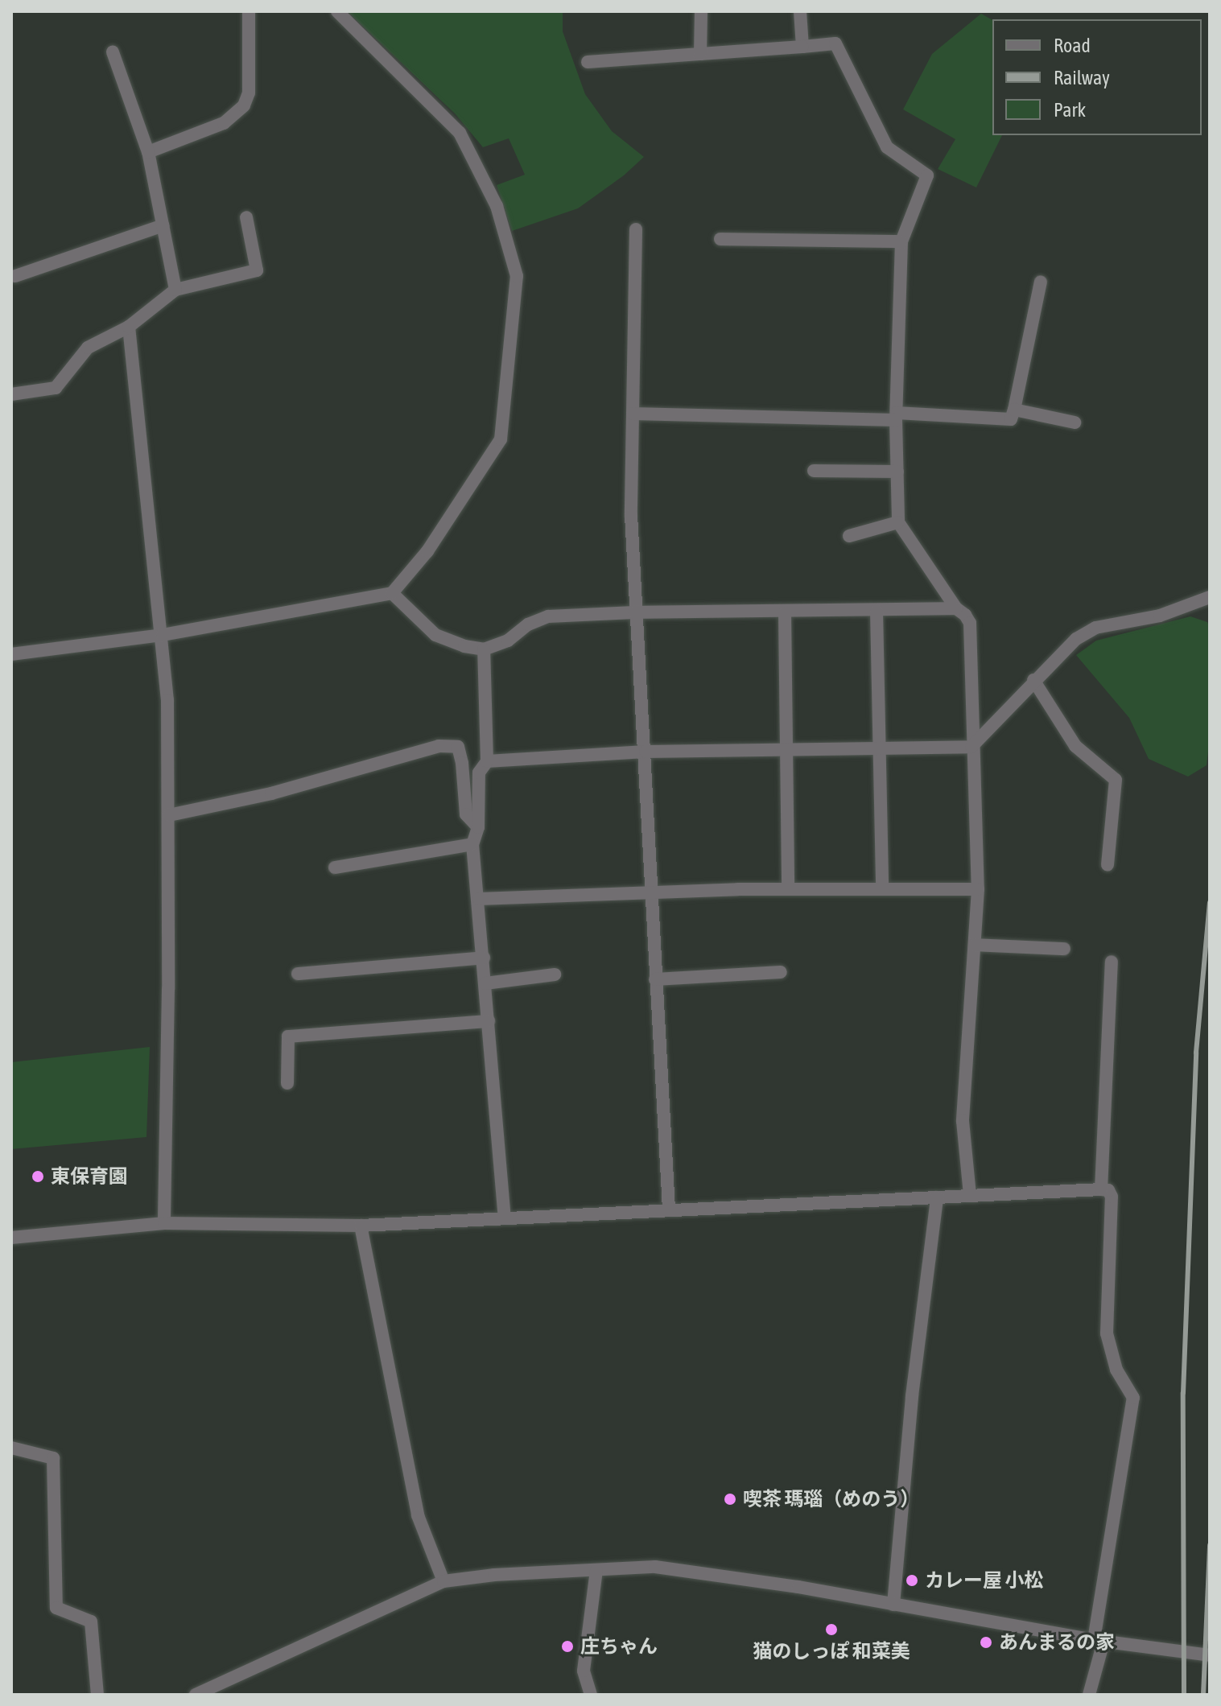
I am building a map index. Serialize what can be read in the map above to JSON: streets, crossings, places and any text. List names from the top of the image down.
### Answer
{
  "places": [
    "東保育園",
    "喫茶 瑪瑙（めのう）",
    "カレー屋 小松",
    "猫のしっぽ 和菜美",
    "あんまるの家",
    "庄ちゃん"
  ],
  "legend": ["Road", "Railway", "Park"]
}
